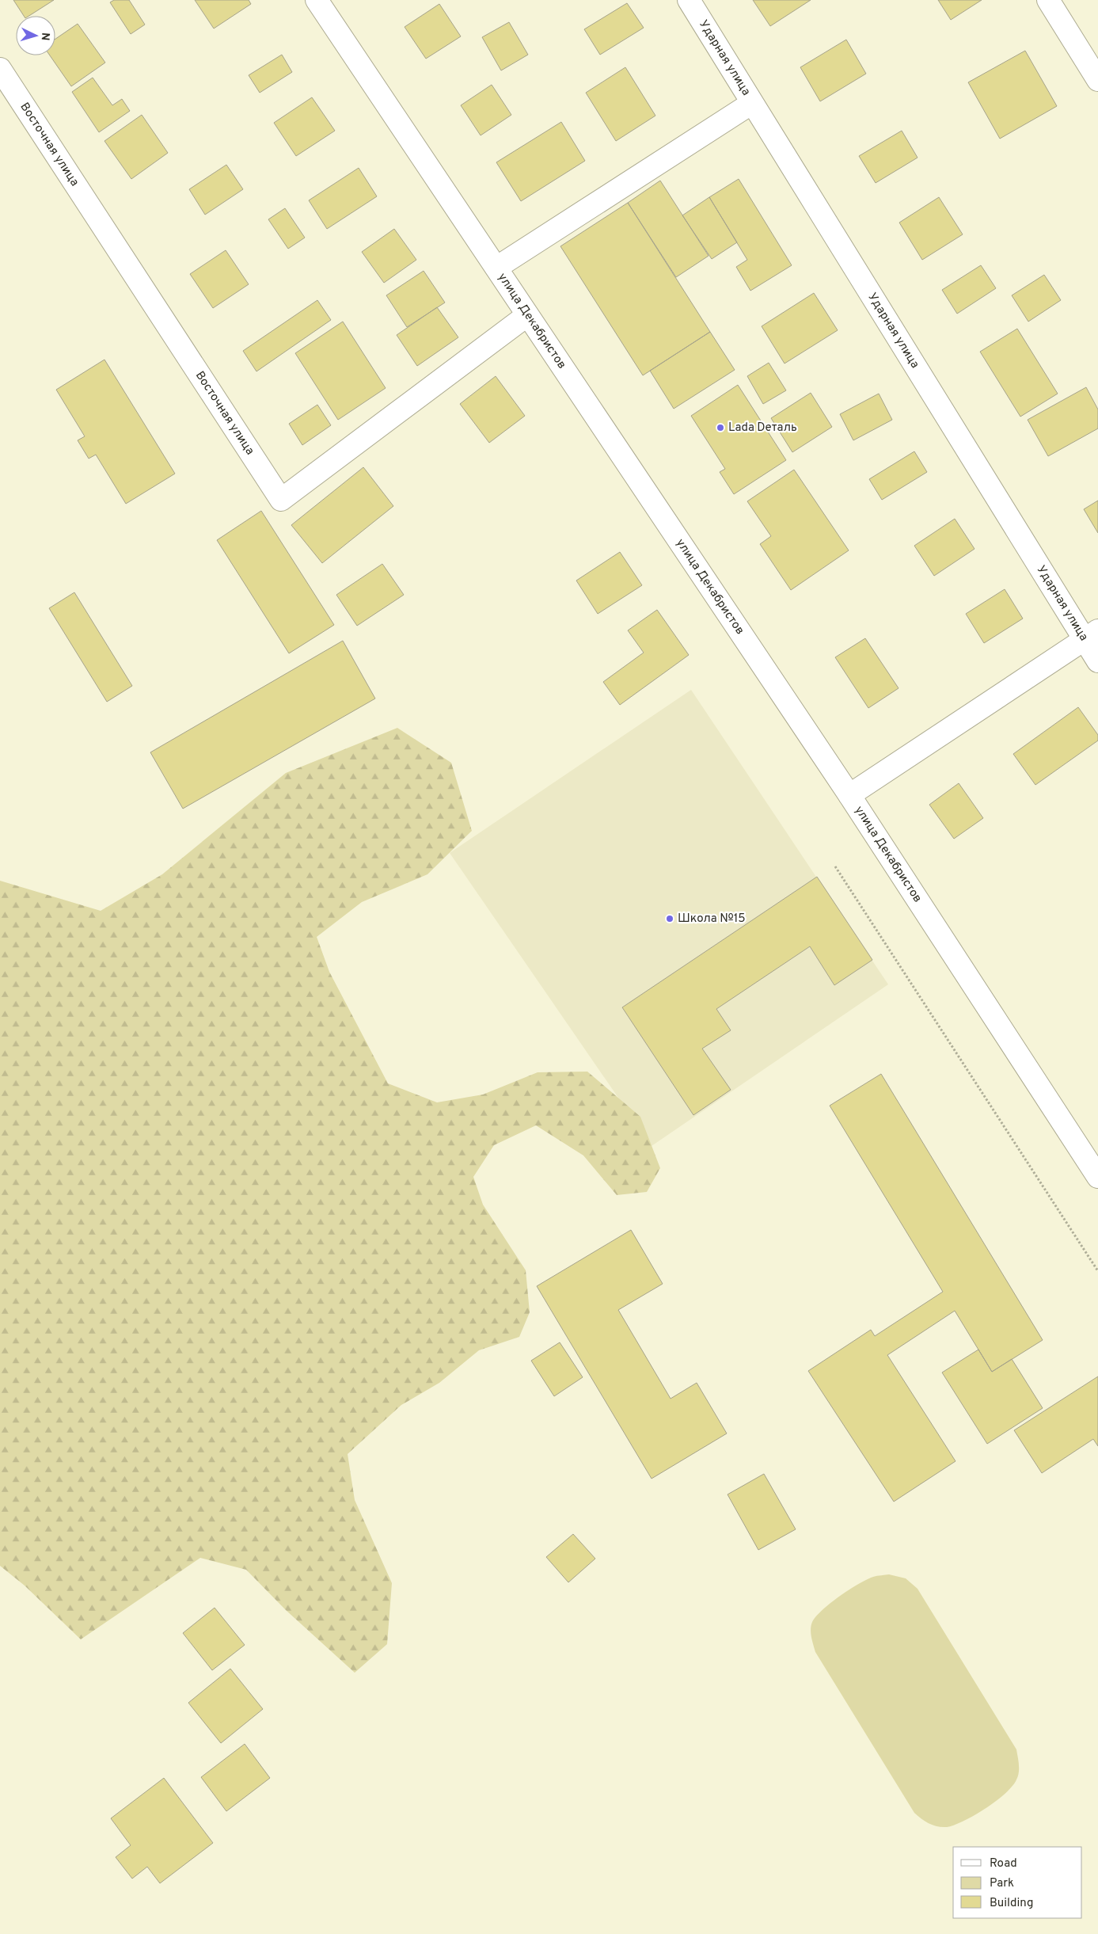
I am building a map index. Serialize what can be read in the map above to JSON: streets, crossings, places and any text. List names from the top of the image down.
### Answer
{
  "streets": {
    "street": ["Ударная улица", "Восточная улица", "улица Декабристов"]
  },
  "crossings": [
    ["Восточная улица", "улица Декабристов"]
  ],
  "places": ["Lada Dеталь", "Школа №15"],
  "legend": ["Road", "Park", "Building"],
  "north": "right"
}
